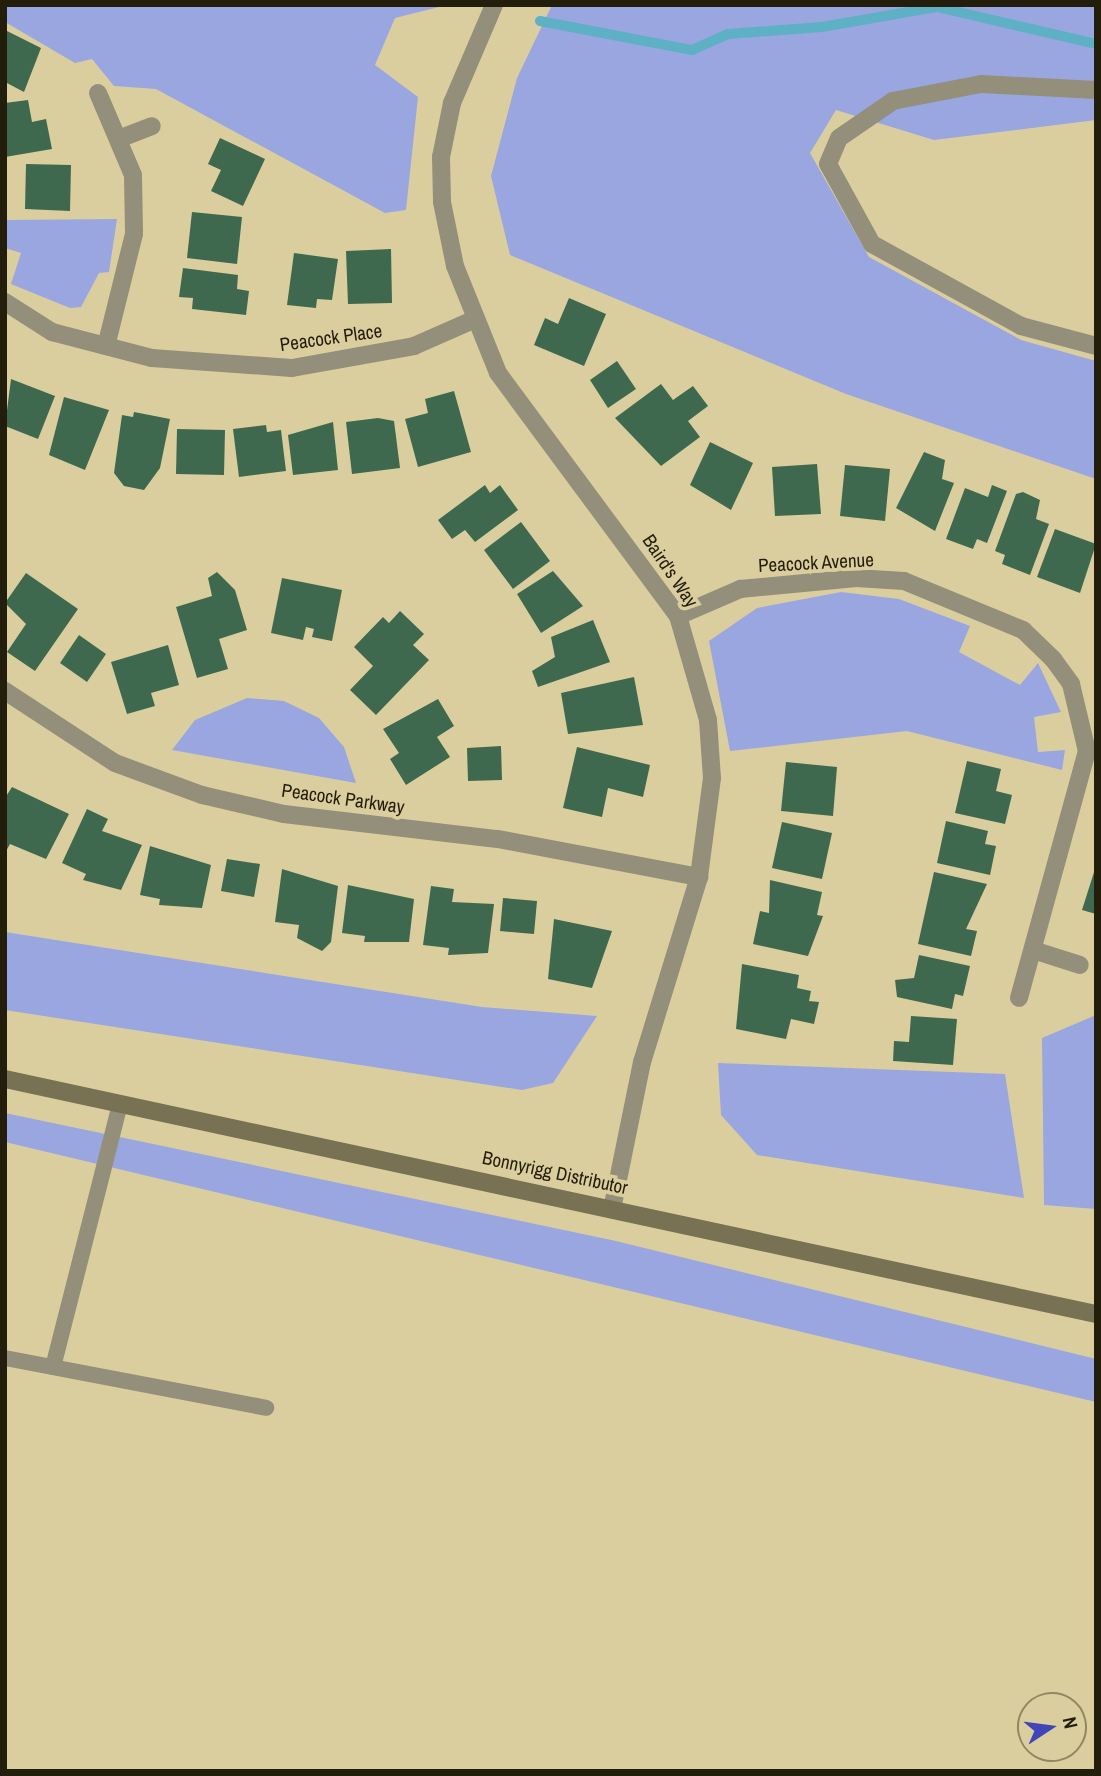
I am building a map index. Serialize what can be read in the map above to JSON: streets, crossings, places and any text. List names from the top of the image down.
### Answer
{
  "streets": {
    "main road": ["Bonnyrigg Distributor"],
    "street": [
      "Peacock Place",
      "Peacock Avenue",
      "Baird's Way",
      "Peacock Parkway"
    ]
  },
  "crossings": [
    ["Peacock Place", "Baird's Way"],
    ["Peacock Avenue", "Baird's Way"],
    ["Baird's Way", "Peacock Parkway"],
    ["Baird's Way", "Bonnyrigg Distributor"]
  ],
  "north": "right"
}
